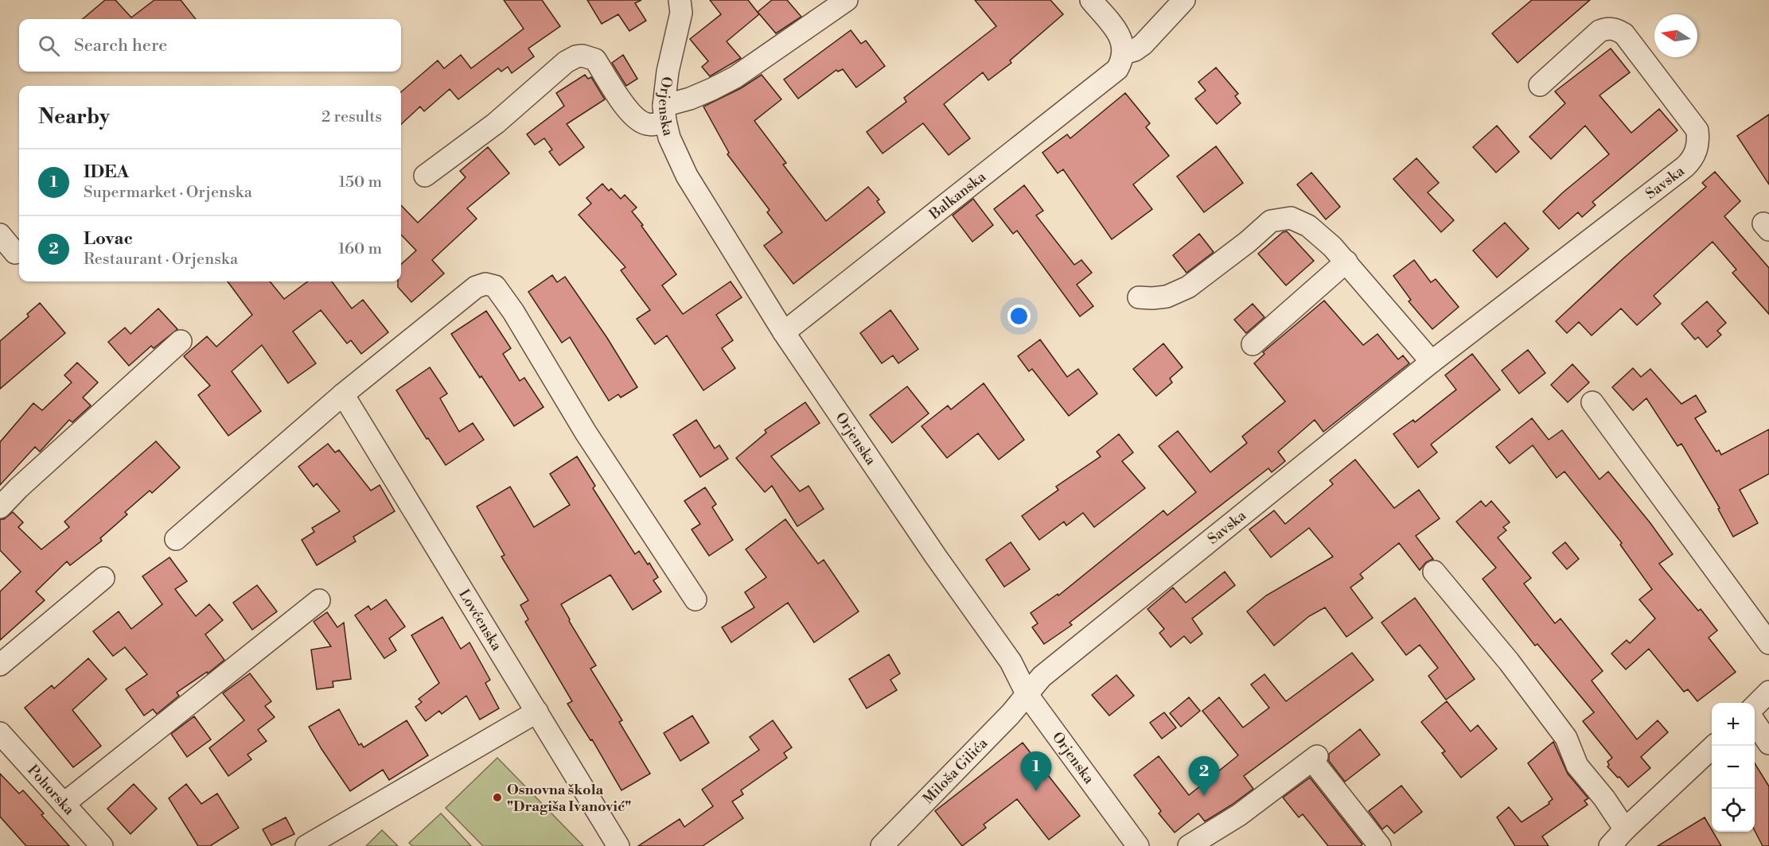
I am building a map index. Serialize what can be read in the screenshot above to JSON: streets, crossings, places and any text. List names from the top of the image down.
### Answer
{
  "streets": {
    "street": [
      "Orjenska",
      "Savska",
      "Balkanska",
      "Lovćenska",
      "Miloša Gilića",
      "Pohorska"
    ]
  },
  "crossings": [
    ["Orjenska", "Savska"],
    ["Orjenska", "Balkanska"],
    ["Orjenska", "Miloša Gilića"],
    ["Savska", "Miloša Gilića"]
  ],
  "places": ["Osnovna škola \"Dragiša Ivanović\""],
  "north": "left",
  "page": {
    "search": "Search here",
    "heading": ["Nearby", "2 results"],
    "list": [
      {
        "mark": "1",
        "name": "IDEA",
        "note": "Supermarket · Orjenska",
        "value": "150 m"
      },
      {
        "mark": "2",
        "name": "Lovac",
        "note": "Restaurant · Orjenska",
        "value": "160 m"
      }
    ],
    "map_buttons": ["+", "−"],
    "pins": ["1", "2"]
  }
}
